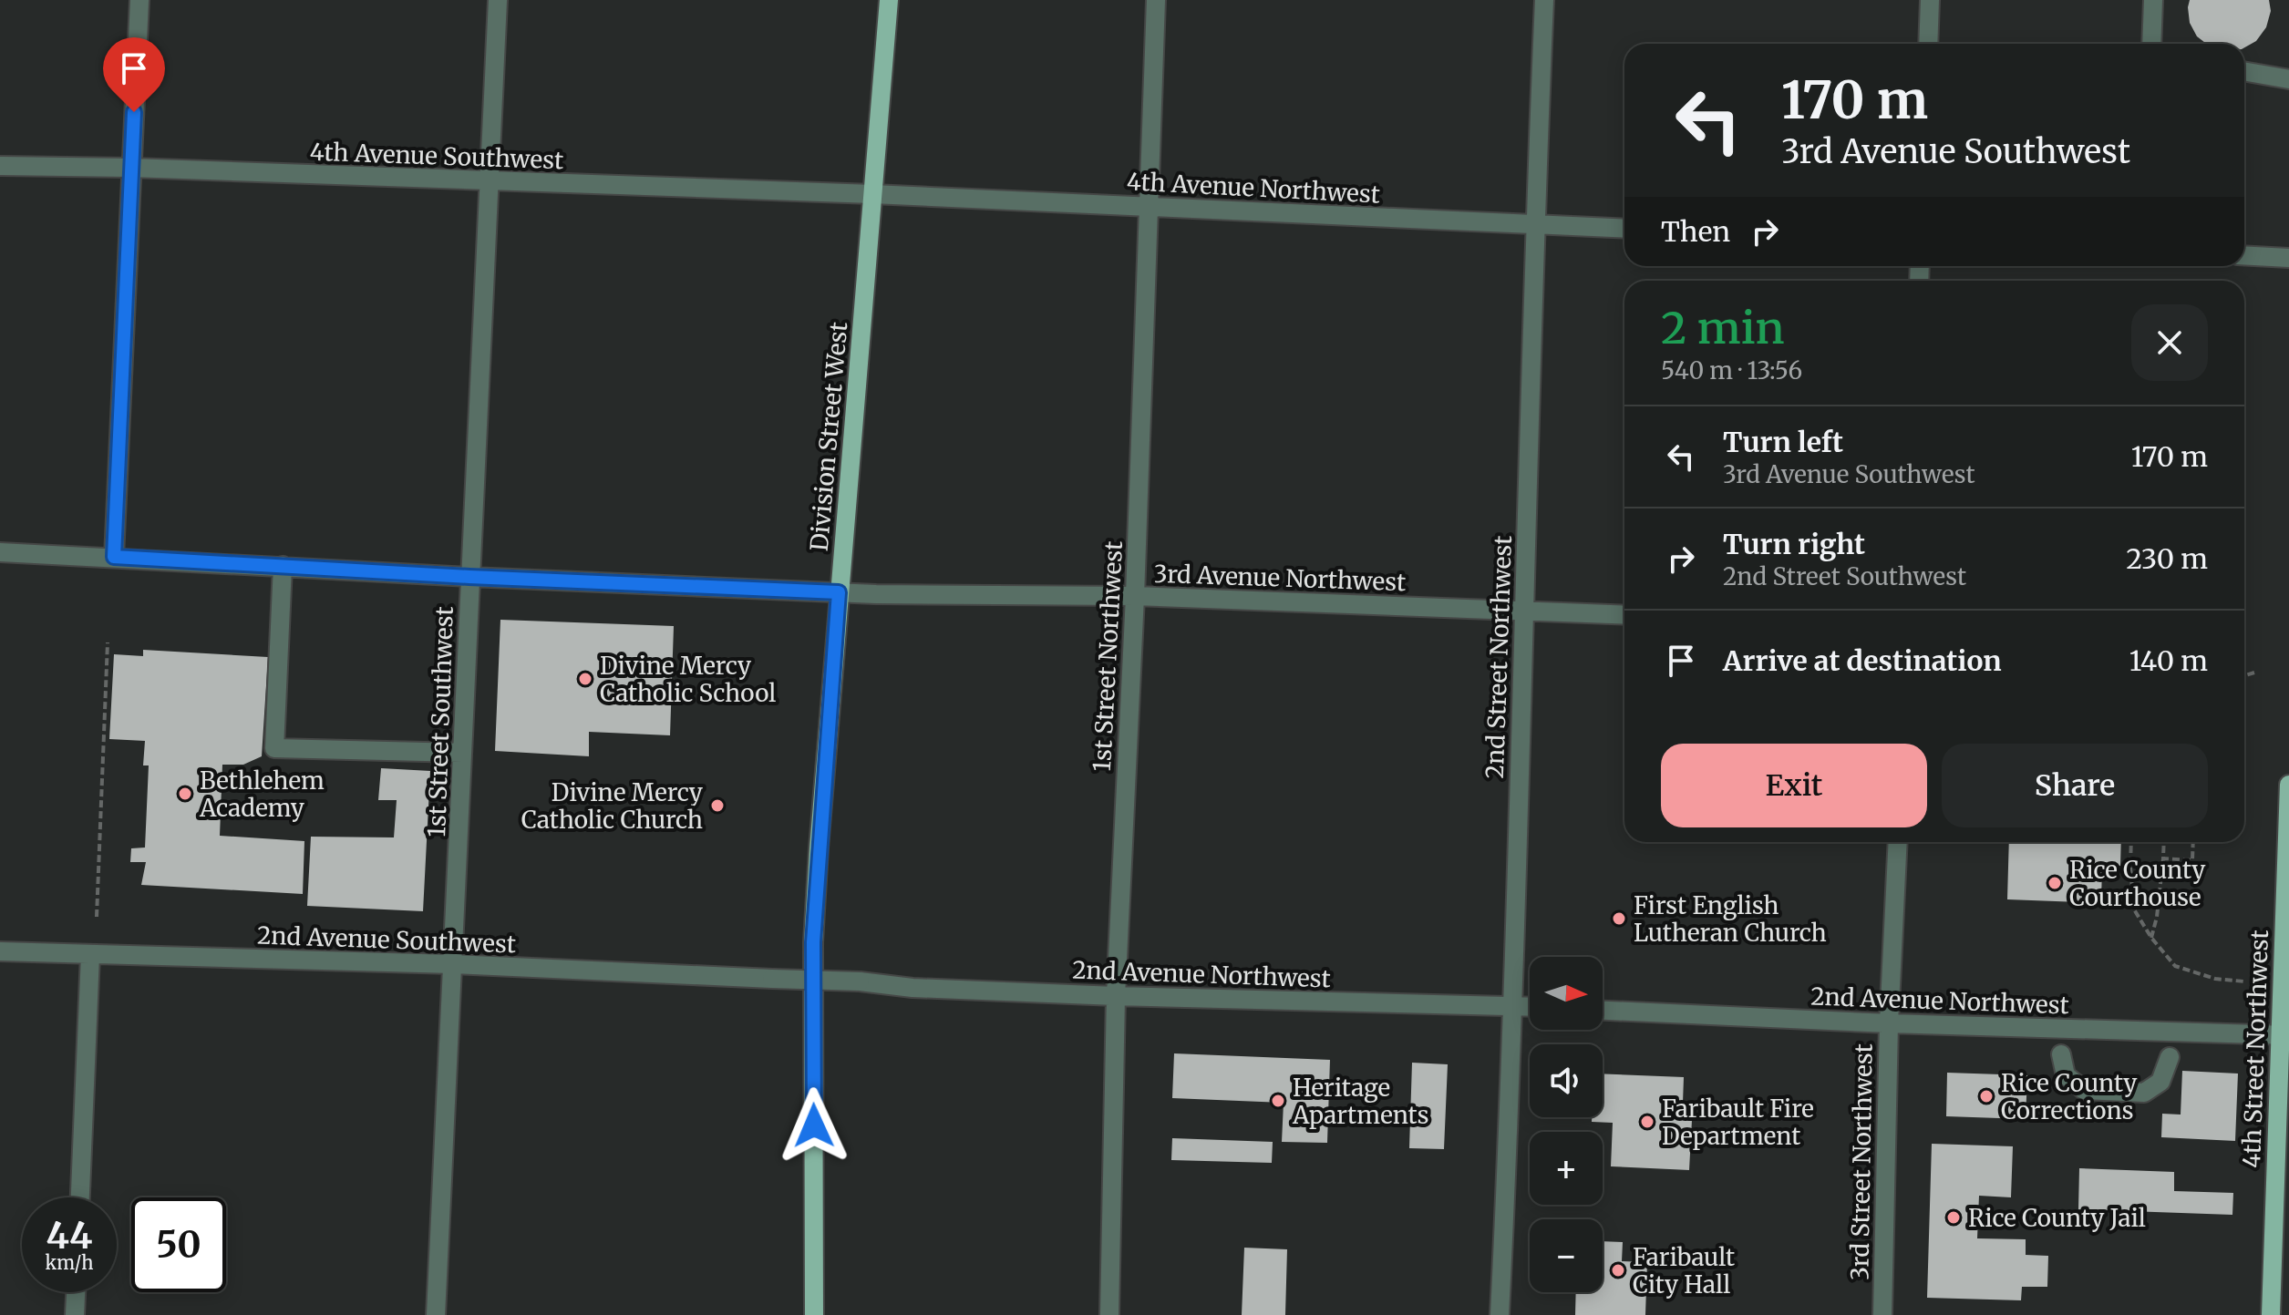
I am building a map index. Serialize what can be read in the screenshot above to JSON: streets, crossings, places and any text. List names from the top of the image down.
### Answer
{
  "streets": {
    "main road": ["Division Street West", "4th Street Northwest"],
    "street": [
      "4th Avenue Southwest",
      "4th Avenue Northwest",
      "3rd Avenue Northwest",
      "1st Street Northwest",
      "2nd Street Northwest",
      "1st Street Southwest",
      "2nd Avenue Southwest",
      "2nd Avenue Northwest",
      "3rd Street Northwest"
    ]
  },
  "crossings": [
    ["4th Avenue Southwest", "4th Avenue Northwest"],
    ["4th Avenue Southwest", "Division Street West"],
    ["4th Avenue Southwest", "1st Street Southwest"],
    ["4th Avenue Northwest", "Division Street West"],
    ["4th Avenue Northwest", "1st Street Northwest"],
    ["4th Avenue Northwest", "2nd Street Northwest"],
    ["Division Street West", "3rd Avenue Northwest"],
    ["3rd Avenue Northwest", "1st Street Northwest"],
    ["3rd Avenue Northwest", "2nd Street Northwest"],
    ["3rd Avenue Northwest", "1st Street Southwest"],
    ["1st Street Northwest", "2nd Avenue Northwest"],
    ["2nd Street Northwest", "2nd Avenue Northwest"],
    ["1st Street Southwest", "2nd Avenue Southwest"],
    ["2nd Avenue Southwest", "2nd Avenue Northwest"],
    ["2nd Avenue Northwest", "4th Street Northwest"],
    ["2nd Avenue Northwest", "3rd Street Northwest"]
  ],
  "places": [
    "Divine Mercy Catholic School",
    "Bethlehem Academy",
    "Divine Mercy Catholic Church",
    "Rice County Courthouse",
    "First English Lutheran Church",
    "Rice County Corrections",
    "Heritage Apartments",
    "Faribault Fire Department",
    "Rice County Jail",
    "Faribault City Hall"
  ],
  "north": "right",
  "page": {
    "turn": ["170 m", "3rd Avenue Southwest"],
    "then": "Then",
    "heading": ["2 min", "540 m · 13:56"],
    "list": [
      {
        "name": "Turn left",
        "note": "3rd Avenue Southwest",
        "value": "170 m"
      },
      {
        "name": "Turn right",
        "note": "2nd Street Southwest",
        "value": "230 m"
      },
      {
        "name": "Arrive at destination",
        "value": "140 m"
      }
    ],
    "buttons": ["Exit", "Share"],
    "map_buttons": ["+", "−"],
    "speed": "44 km/h",
    "limit": "50"
  }
}
